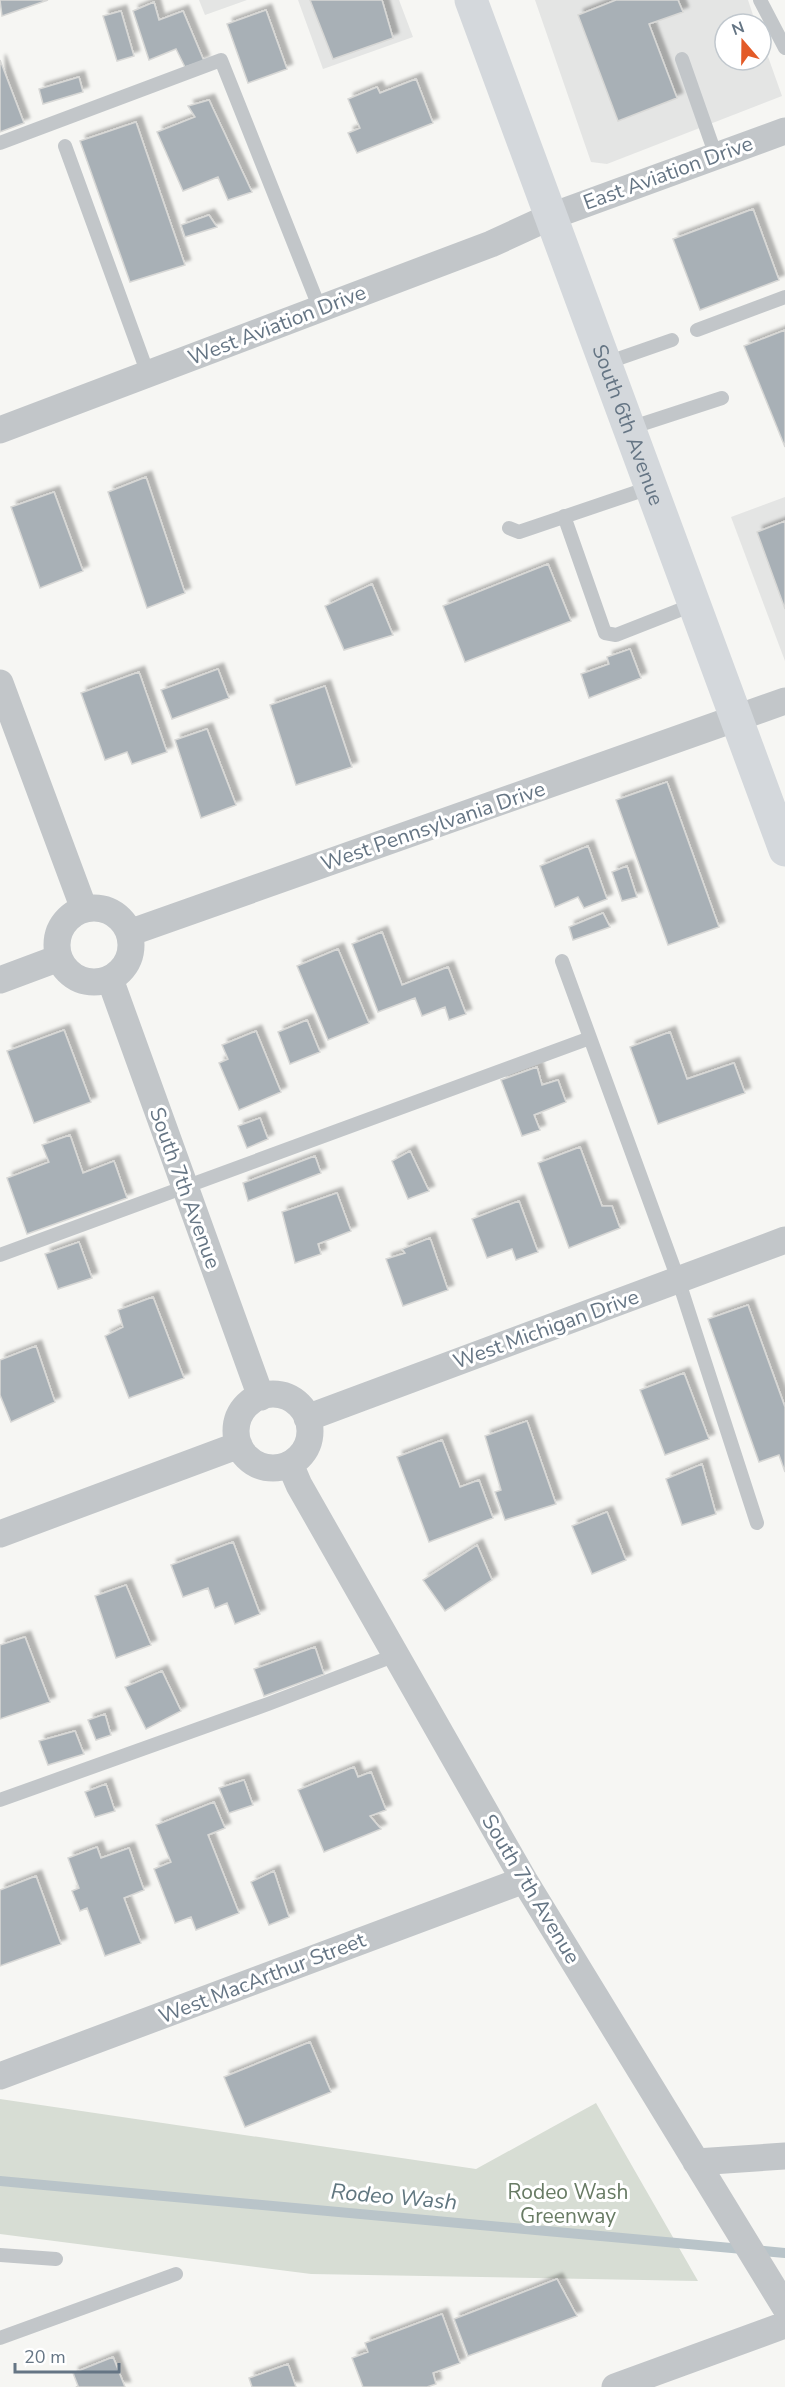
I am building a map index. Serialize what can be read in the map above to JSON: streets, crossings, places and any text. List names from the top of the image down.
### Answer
{
  "streets": {
    "main road": ["South 6th Avenue"],
    "street": [
      "East Aviation Drive",
      "West Aviation Drive",
      "West Pennsylvania Drive",
      "South 7th Avenue",
      "West Michigan Drive",
      "West MacArthur Street"
    ]
  },
  "crossings": [
    ["East Aviation Drive", "West Aviation Drive"],
    ["East Aviation Drive", "South 6th Avenue"],
    ["West Aviation Drive", "South 6th Avenue"],
    ["South 6th Avenue", "West Pennsylvania Drive"],
    ["West Pennsylvania Drive", "South 7th Avenue"],
    ["South 7th Avenue", "West Michigan Drive"],
    ["South 7th Avenue", "West MacArthur Street"]
  ],
  "water": ["Rodeo Wash"],
  "parks": ["Rodeo Wash Greenway"],
  "scale_bar": "20 m",
  "north": "top"
}
